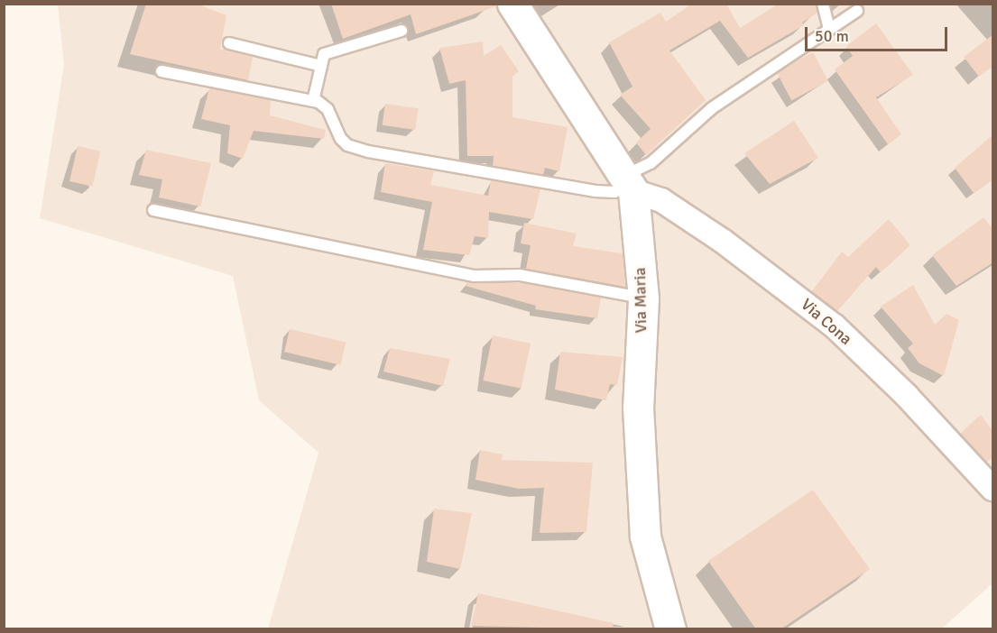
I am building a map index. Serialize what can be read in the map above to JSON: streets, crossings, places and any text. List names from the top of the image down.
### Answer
{
  "streets": {
    "street": ["Via Maria", "Via Cona"]
  },
  "crossings": [
    ["Via Maria", "Via Cona"]
  ],
  "scale_bar": "50 m"
}
